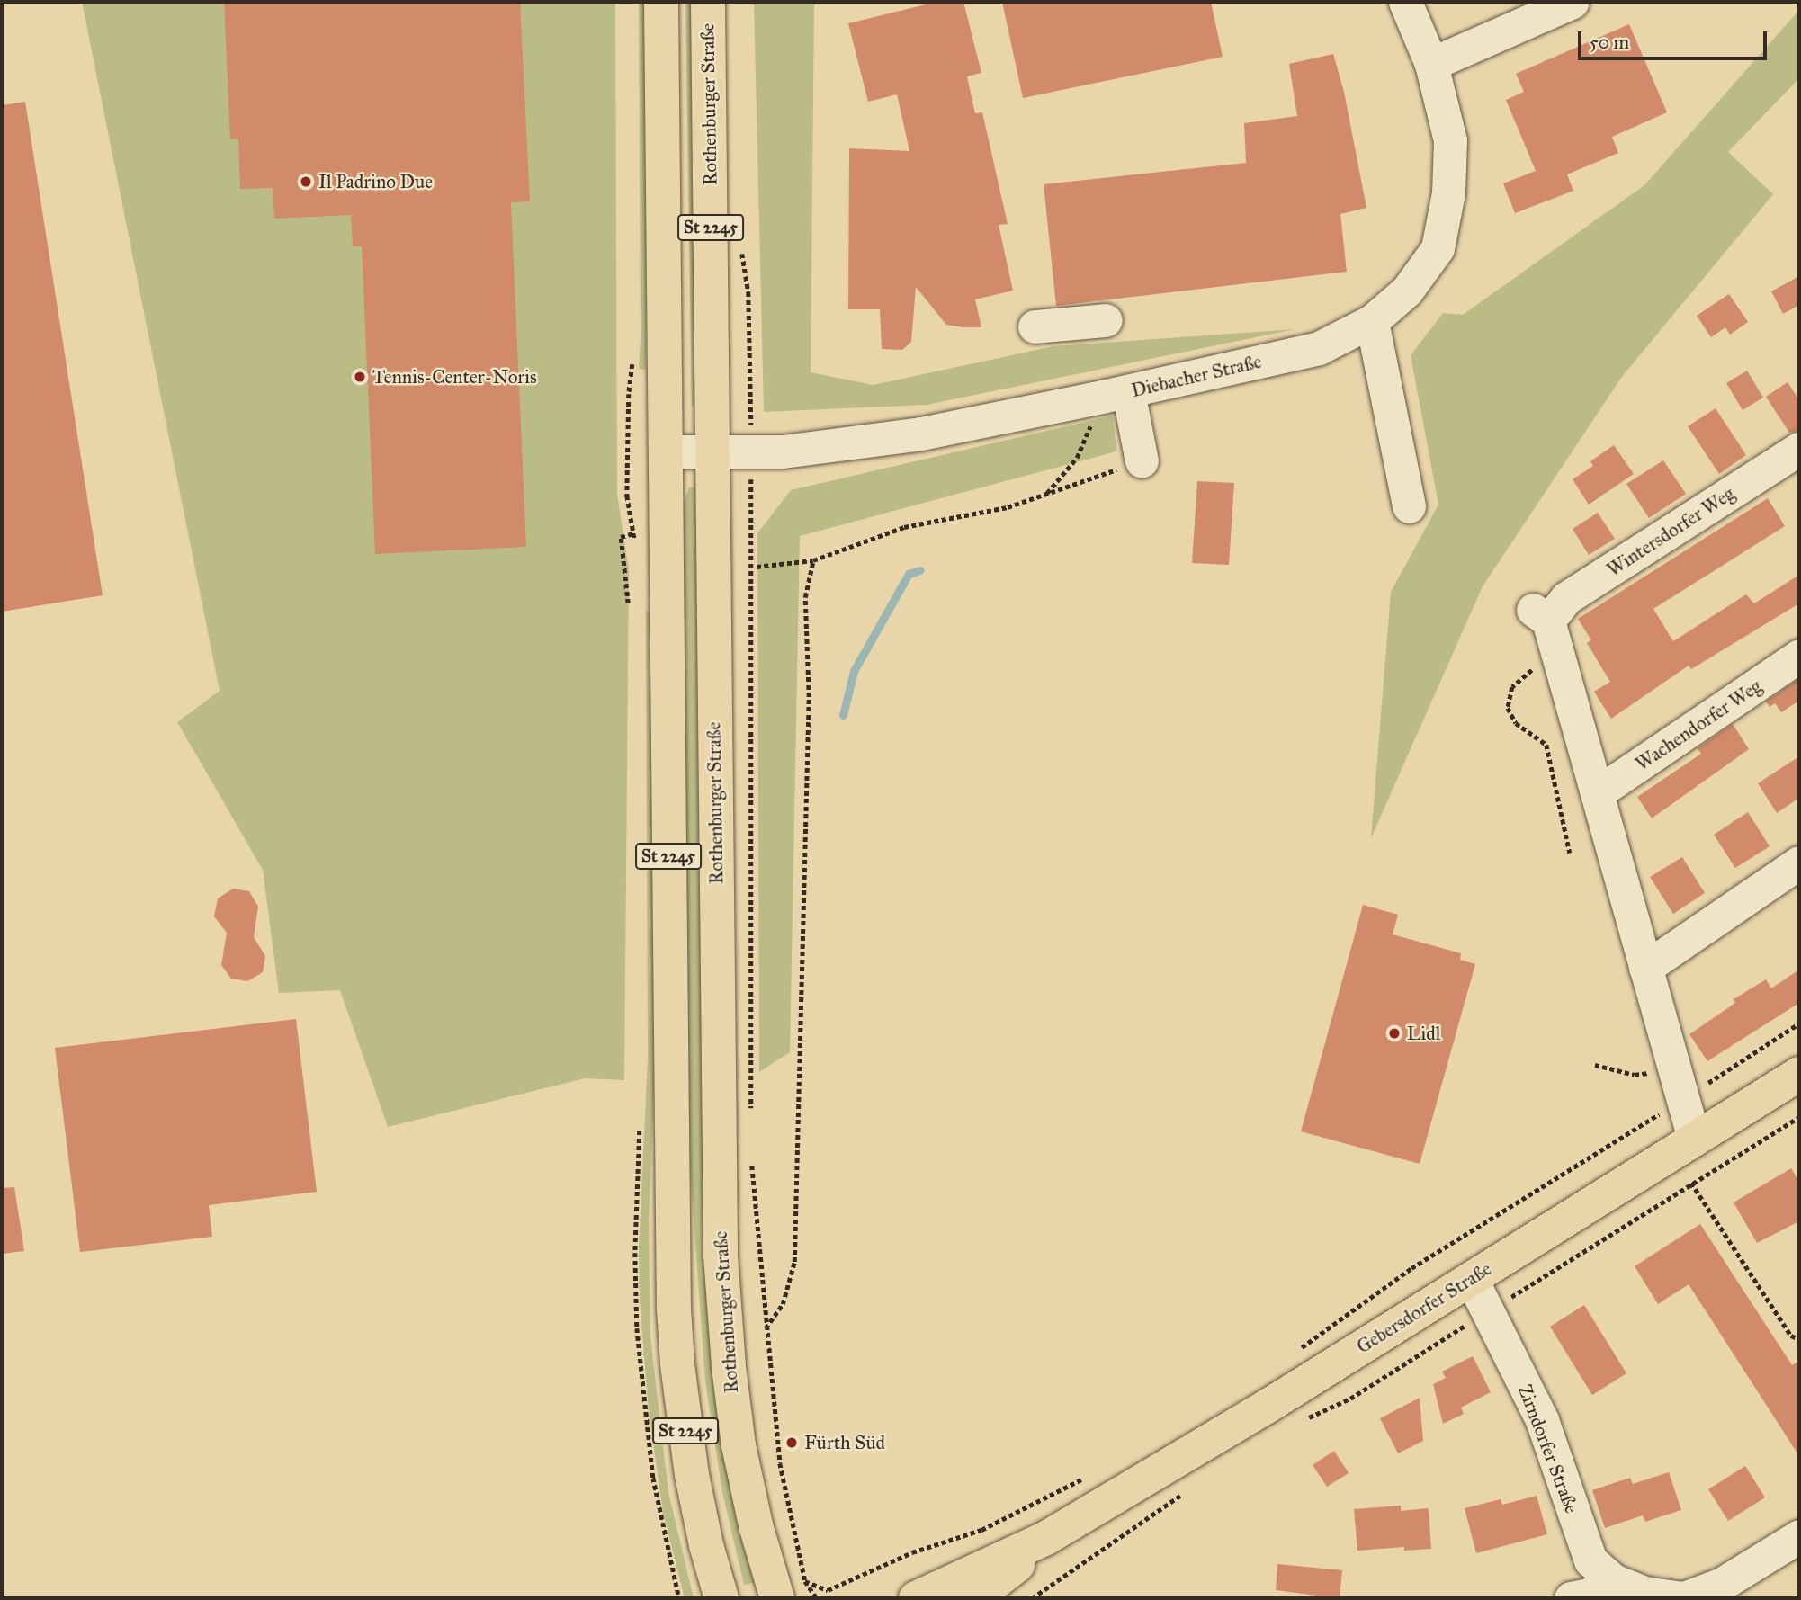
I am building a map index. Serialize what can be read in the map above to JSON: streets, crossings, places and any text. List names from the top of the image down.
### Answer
{
  "streets": {
    "main road": ["Rothenburger Straße", "St 2245", "Gebersdorfer Straße"],
    "street": [
      "Diebacher Straße",
      "Wintersdorfer Weg",
      "Wachendorfer Weg",
      "Zirndorfer Straße"
    ]
  },
  "crossings": [
    ["Rothenburger Straße", "Diebacher Straße"],
    ["St 2245", "Diebacher Straße"],
    ["Gebersdorfer Straße", "Zirndorfer Straße"]
  ],
  "places": [
    "Il Padrino Due",
    "Tennis-Center-Noris",
    "Lidl",
    "Fürth Süd"
  ],
  "scale_bar": "50 m"
}
